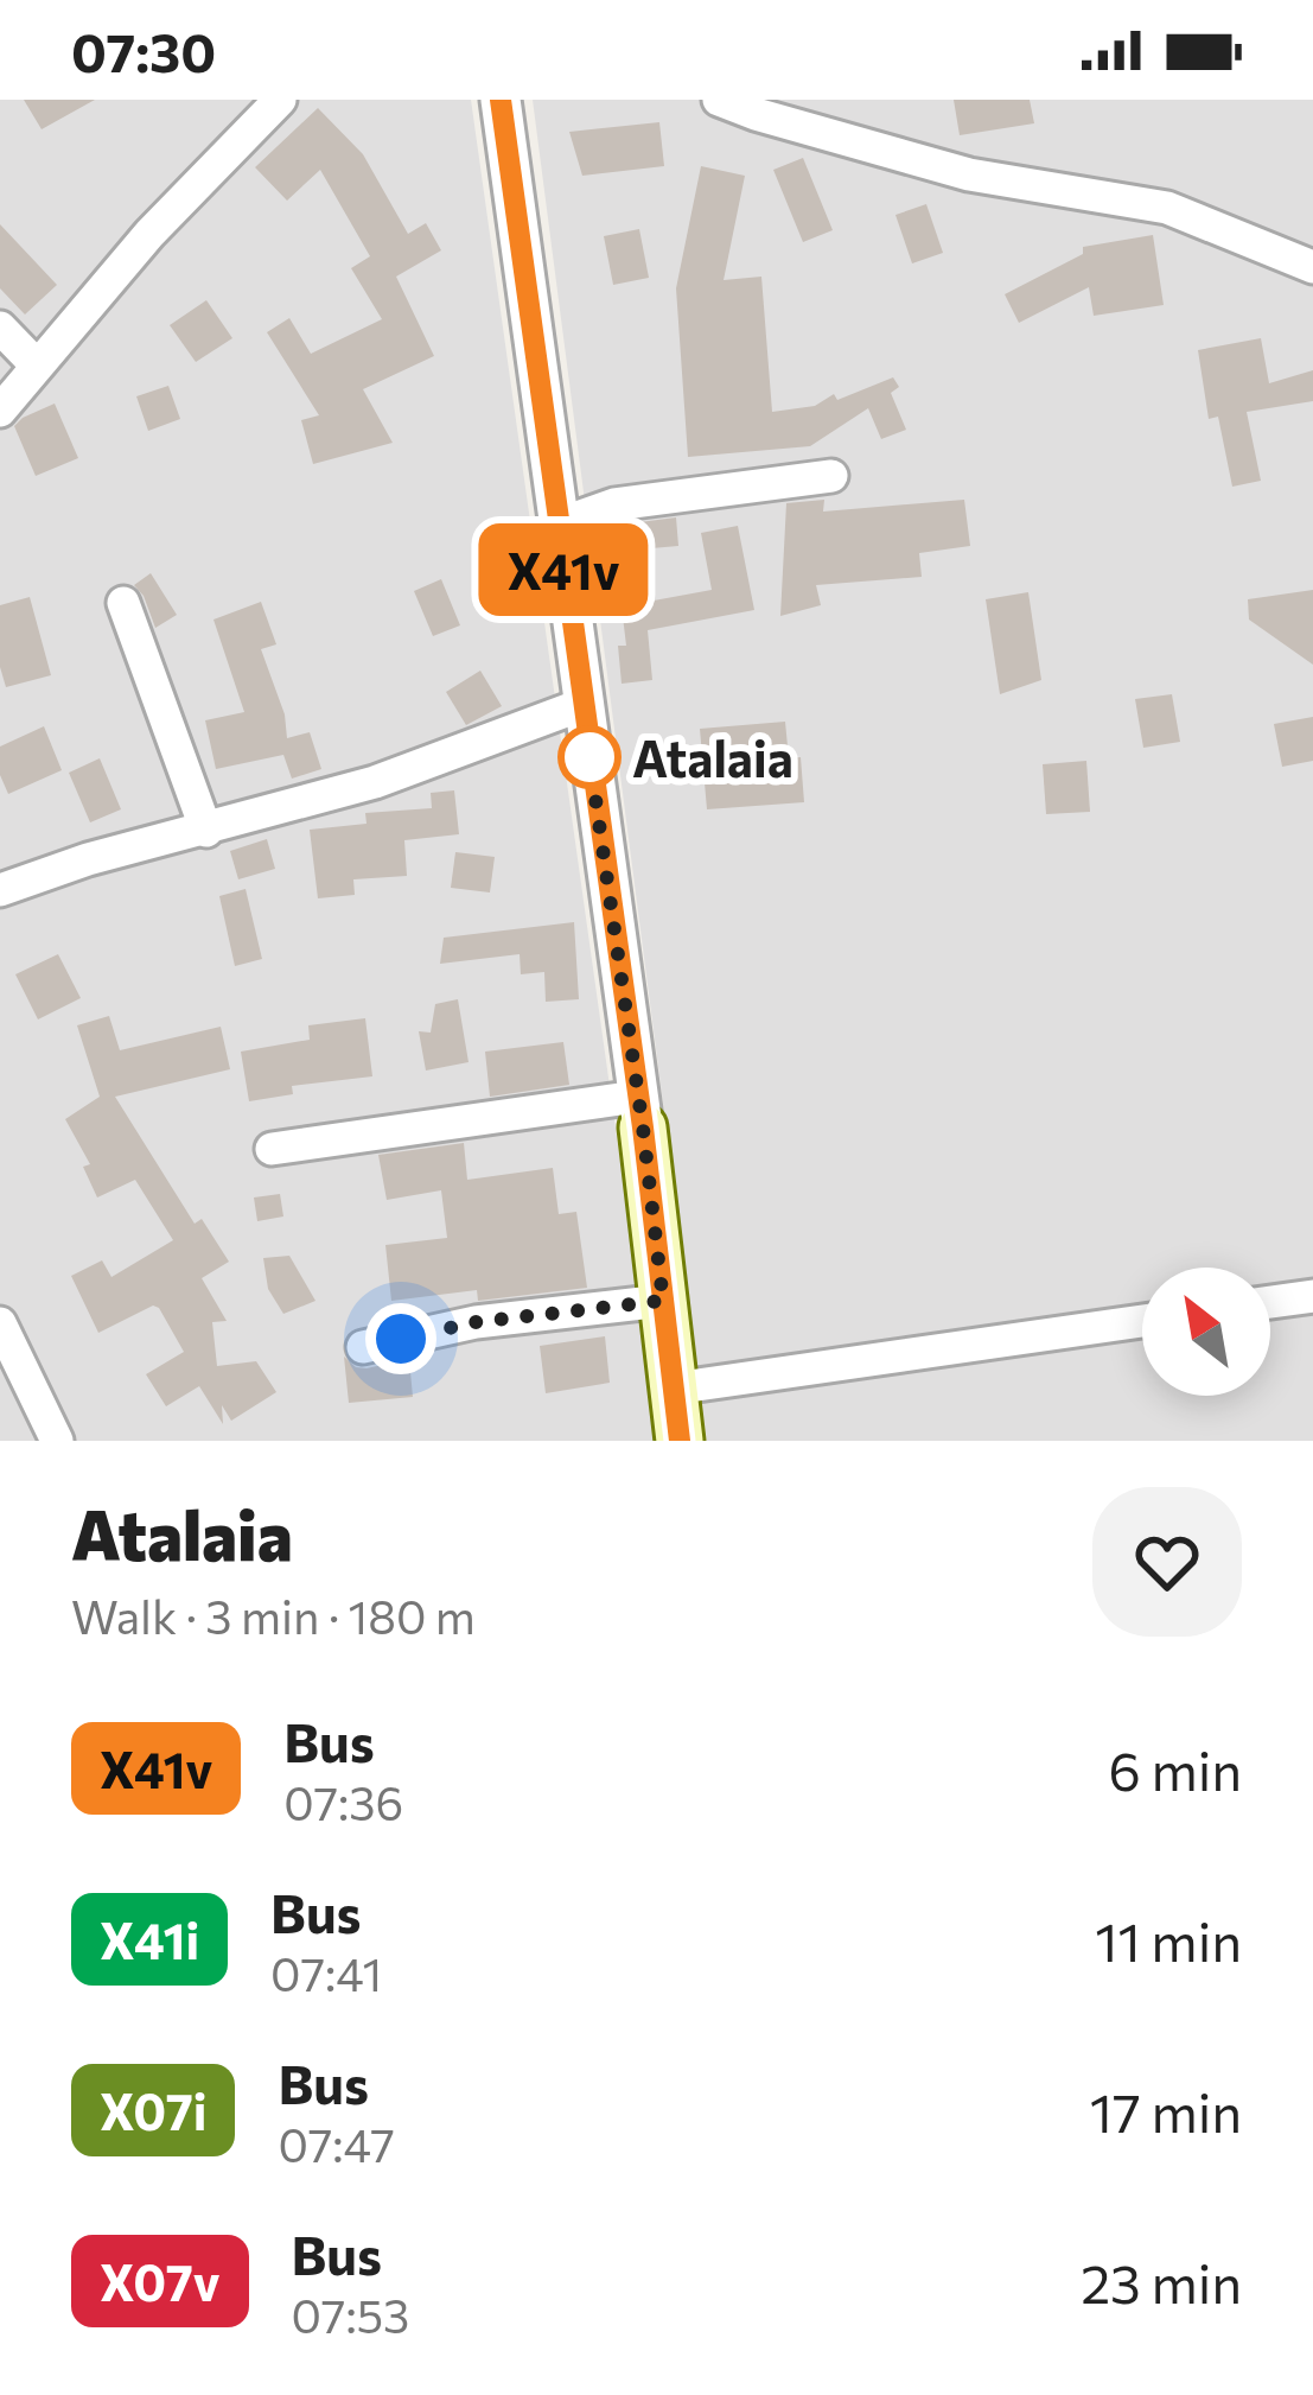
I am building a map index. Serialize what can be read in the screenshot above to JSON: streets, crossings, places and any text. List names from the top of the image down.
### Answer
{
  "places": ["Atalaia"],
  "lines": ["bus line X41v"],
  "north": "top left",
  "page": {
    "status": "07:30",
    "on_map": "X41v",
    "heading": ["Atalaia", "Walk · 3 min · 180 m"],
    "list": [
      {
        "mark": "X41v",
        "name": "Bus",
        "note": "07:36",
        "value": "6 min"
      },
      {
        "mark": "X41i",
        "name": "Bus",
        "note": "07:41",
        "value": "11 min"
      },
      {
        "mark": "X07i",
        "name": "Bus",
        "note": "07:47",
        "value": "17 min"
      },
      {
        "mark": "X07v",
        "name": "Bus",
        "note": "07:53",
        "value": "23 min"
      }
    ]
  }
}
